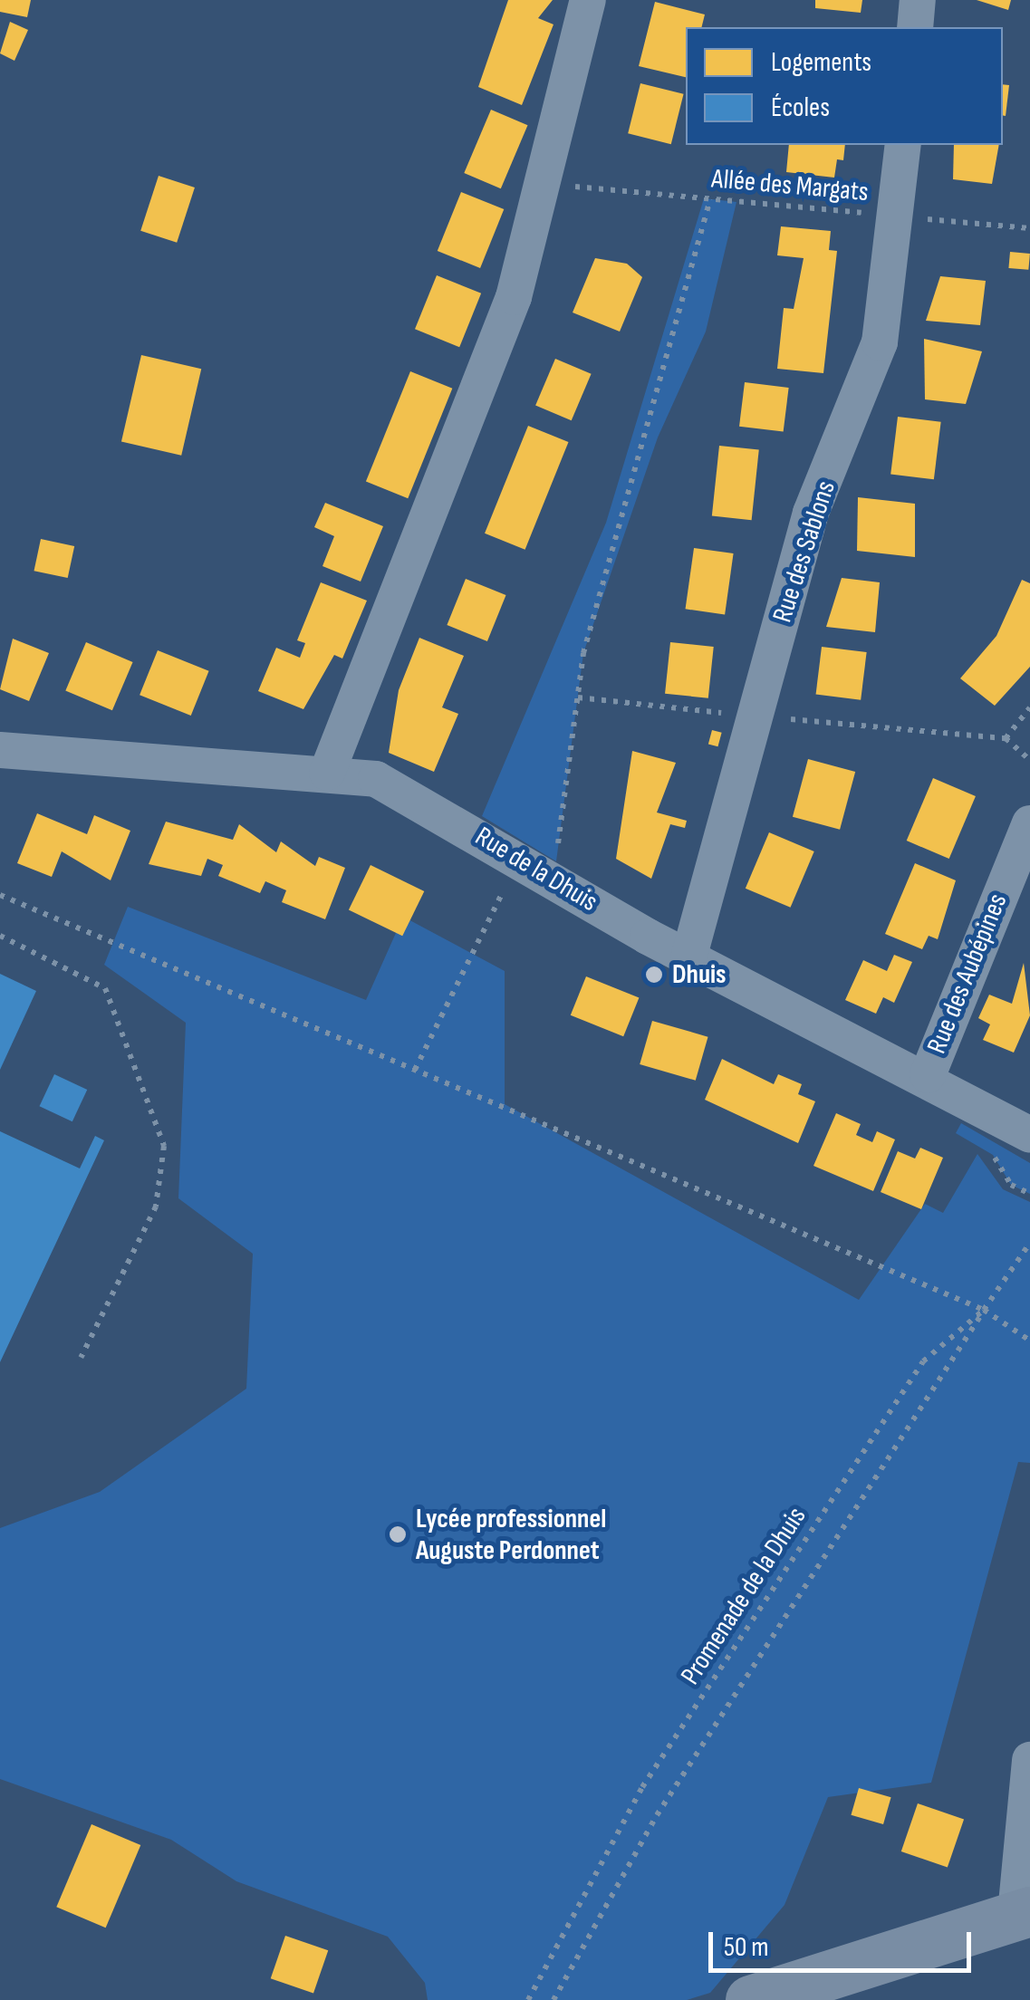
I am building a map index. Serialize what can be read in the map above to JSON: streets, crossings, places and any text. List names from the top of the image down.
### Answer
{
  "streets": {
    "street": ["Rue des Sablons", "Rue de la Dhuis", "Rue des Aubépines"],
    "path": ["Allée des Margats", "Promenade de la Dhuis"]
  },
  "crossings": [
    ["Allée des Margats", "Rue des Sablons"],
    ["Rue des Sablons", "Rue de la Dhuis"],
    ["Rue de la Dhuis", "Rue des Aubépines"]
  ],
  "places": ["Dhuis", "Lycée professionnel Auguste Perdonnet"],
  "legend": ["Logements", "Écoles"],
  "scale_bar": "50 m"
}
